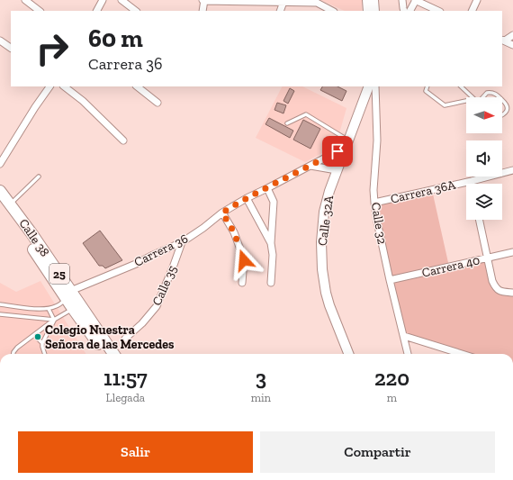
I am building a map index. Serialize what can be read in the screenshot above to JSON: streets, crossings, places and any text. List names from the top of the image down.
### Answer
{
  "streets": {
    "highway": ["Calle 38", "25"],
    "main road": ["Calle 32A"],
    "street": [
      "Carrera 36A",
      "Calle 32",
      "Carrera 36",
      "Carrera 40",
      "Calle 35"
    ]
  },
  "crossings": [
    ["Carrera 36A", "Calle 32"],
    ["Calle 32A", "Carrera 36"],
    ["Calle 32", "Carrera 40"],
    ["Calle 38", "Carrera 36"],
    ["Carrera 36", "Calle 35"]
  ],
  "places": ["Colegio Nuestra Señora de las Mercedes"],
  "north": "right",
  "page": {
    "turn": ["60 m", "Carrera 36"],
    "eta": [
      "11:57",
      "Llegada",
      "3",
      "min",
      "220",
      "m"
    ],
    "buttons": ["Salir", "Compartir"]
  }
}
